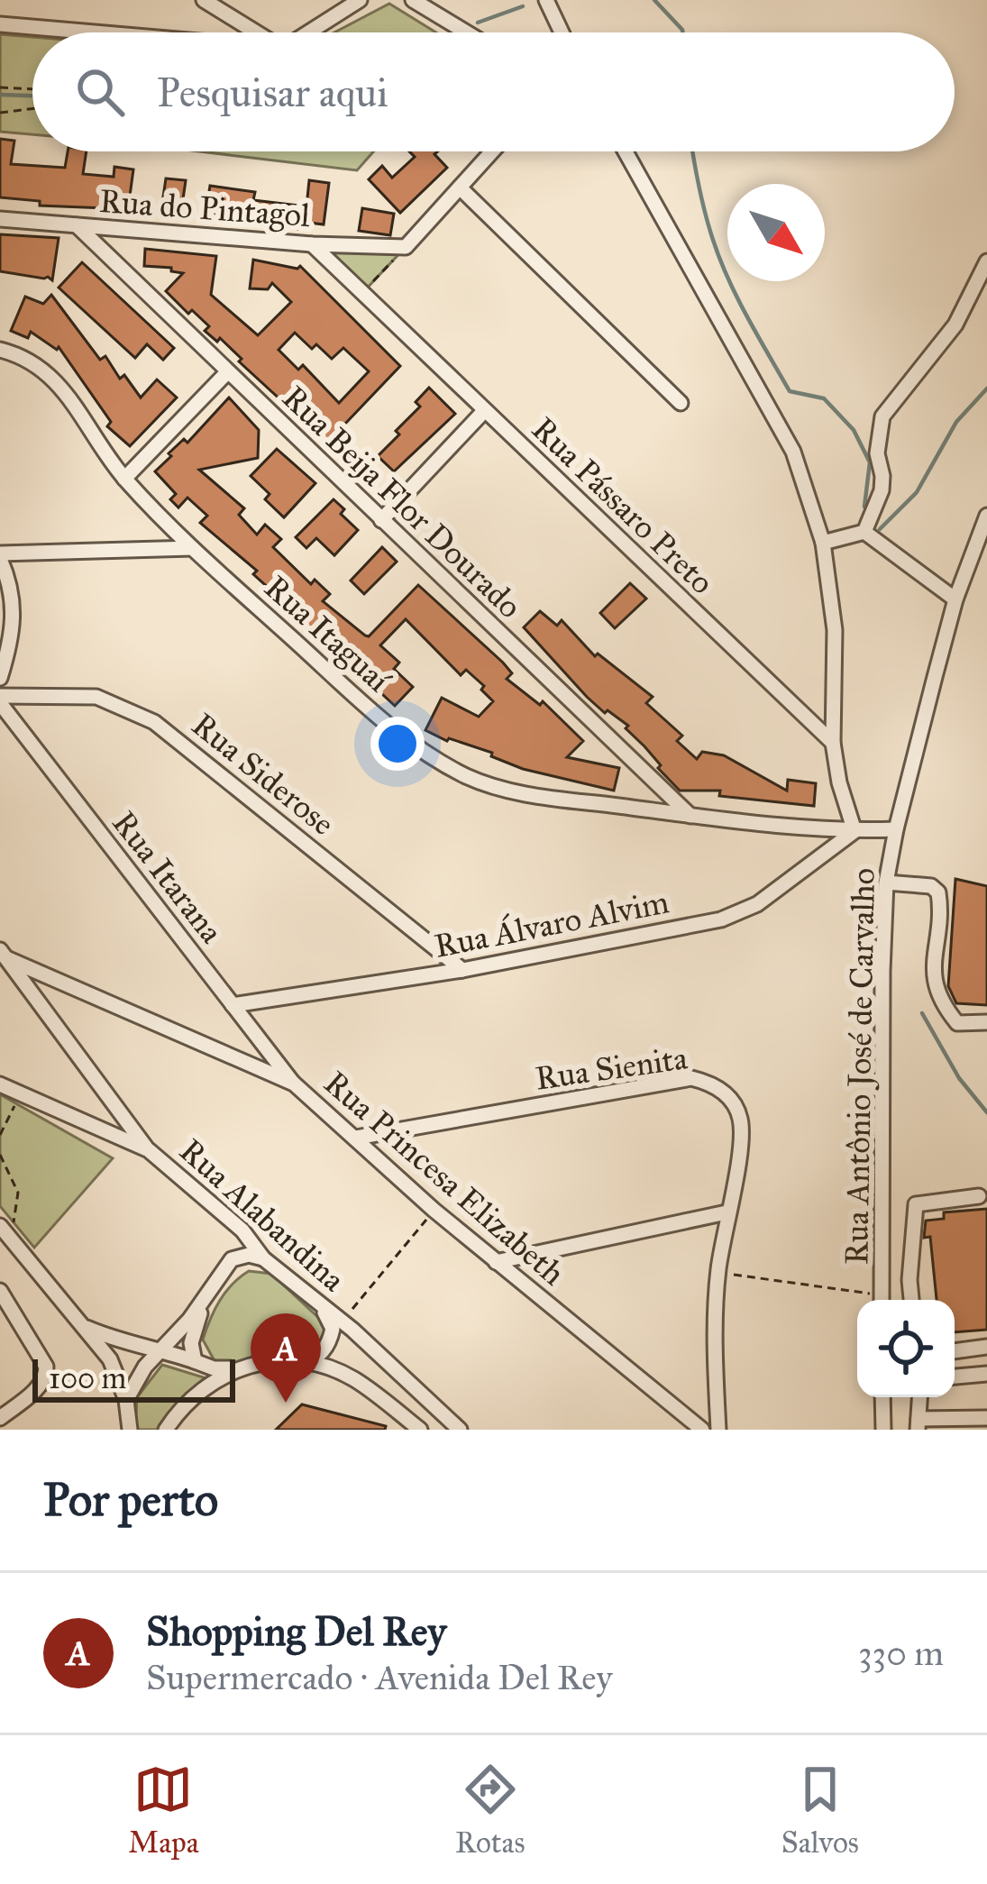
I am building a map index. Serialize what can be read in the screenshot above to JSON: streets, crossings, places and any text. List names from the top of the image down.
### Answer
{
  "streets": {
    "street": [
      "Rua do Pintagol",
      "Rua Beija Flor Dourado",
      "Rua Pássaro Preto",
      "Rua Itaguaí",
      "Rua Siderose",
      "Rua Itarana",
      "Rua Álvaro Alvim",
      "Rua Antônio José de Carvalho",
      "Rua Sienita",
      "Rua Princesa Elizabeth",
      "Rua Alabandina"
    ]
  },
  "crossings": [
    ["Rua do Pintagol", "Rua Beija Flor Dourado"],
    ["Rua do Pintagol", "Rua Pássaro Preto"],
    ["Rua Beija Flor Dourado", "Rua Itaguaí"],
    ["Rua Itaguaí", "Rua Álvaro Alvim"],
    ["Rua Itaguaí", "Rua Antônio José de Carvalho"],
    ["Rua Siderose", "Rua Itarana"],
    ["Rua Siderose", "Rua Álvaro Alvim"],
    ["Rua Itarana", "Rua Álvaro Alvim"],
    ["Rua Itarana", "Rua Princesa Elizabeth"],
    ["Rua Sienita", "Rua Princesa Elizabeth"]
  ],
  "scale_bar": "100 m",
  "north": "bottom right",
  "page": {
    "search": "Pesquisar aqui",
    "pins": "A",
    "scale": "100 m",
    "heading": "Por perto",
    "list": [
      {
        "mark": "A",
        "name": "Shopping Del Rey",
        "note": "Supermercado · Avenida Del Rey",
        "value": "330 m"
      }
    ],
    "nav": ["Mapa", "Rotas", "Salvos"]
  }
}
